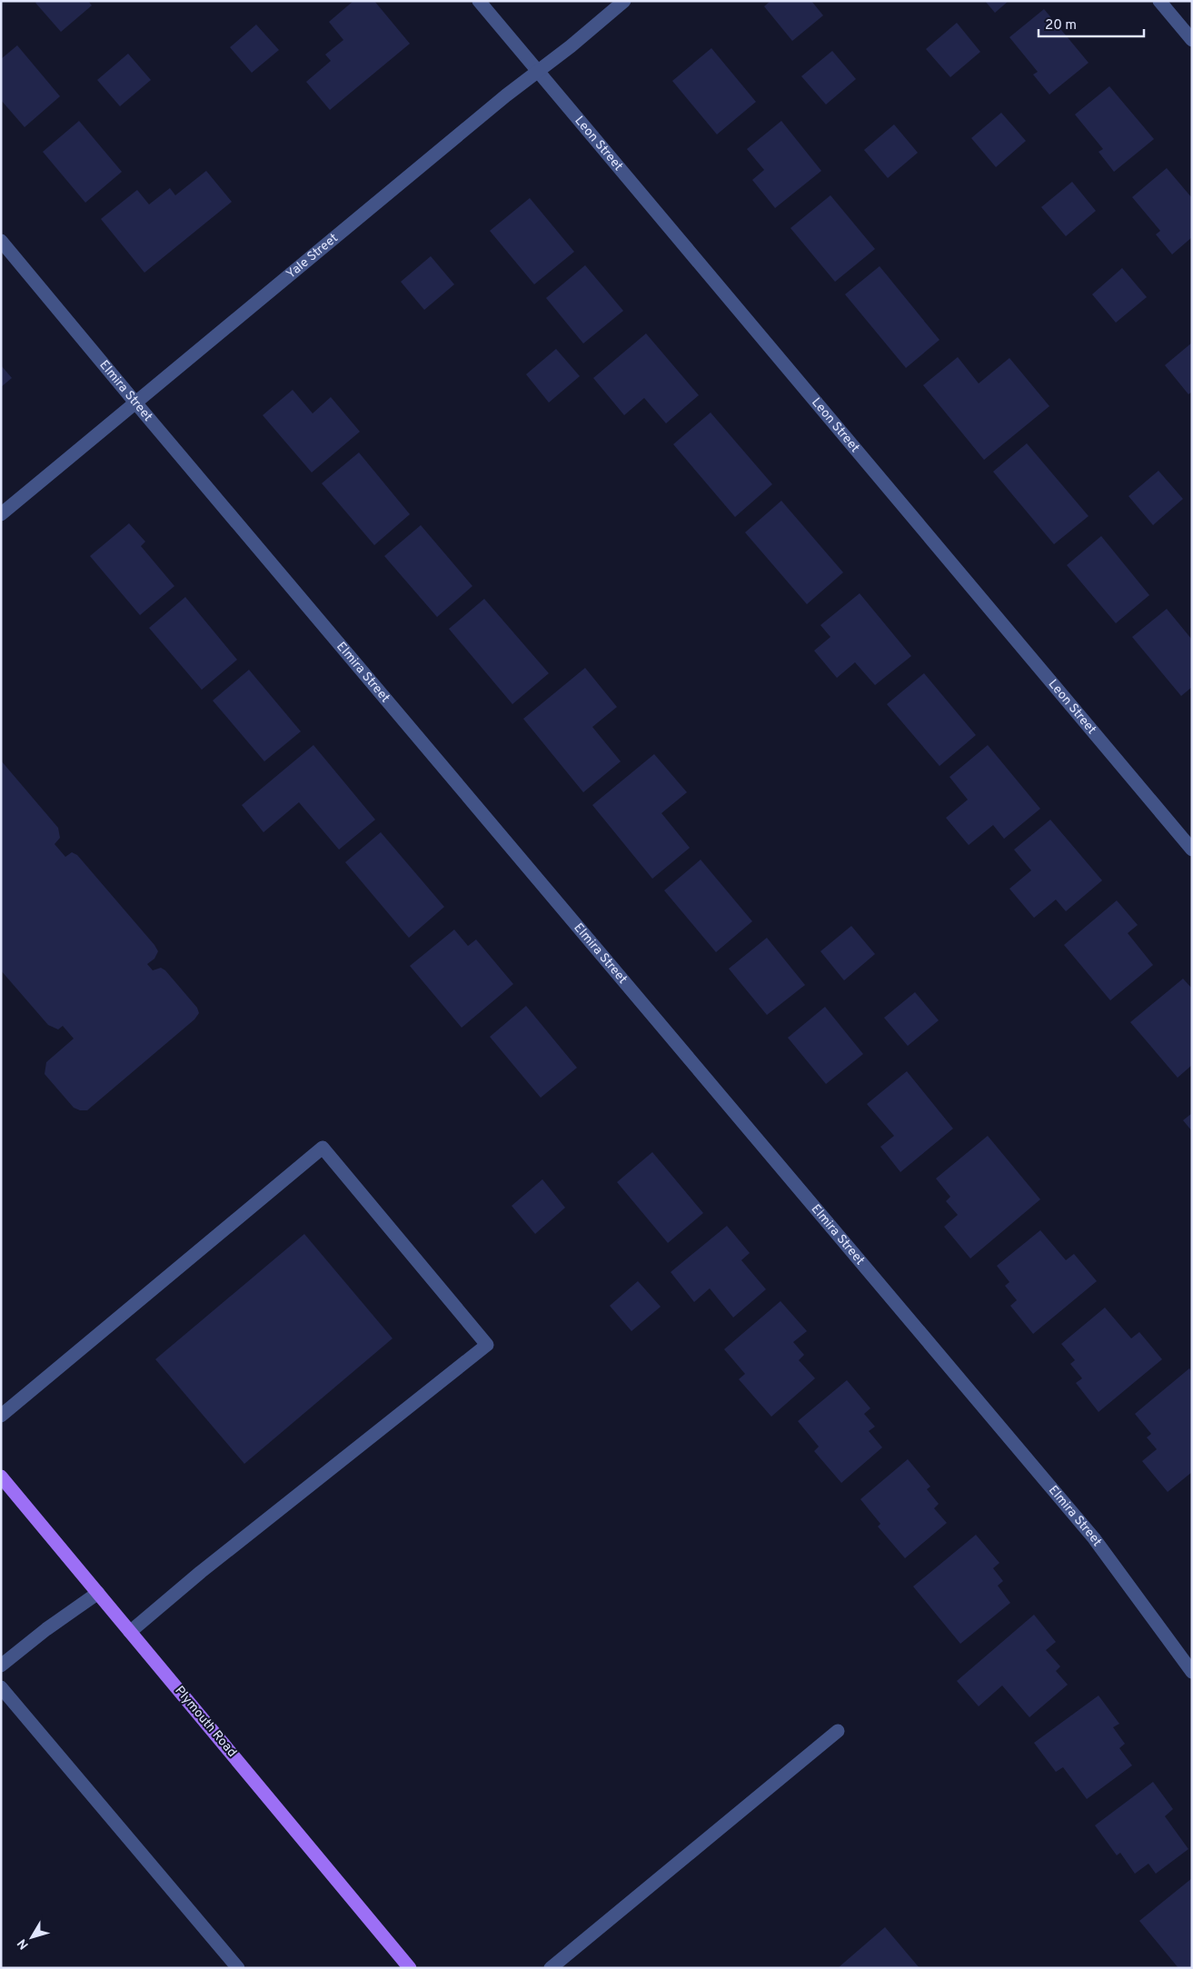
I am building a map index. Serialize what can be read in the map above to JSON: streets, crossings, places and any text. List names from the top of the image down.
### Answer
{
  "streets": {
    "main road": ["Plymouth Road"],
    "street": ["Leon Street", "Yale Street", "Elmira Street"]
  },
  "crossings": [
    ["Leon Street", "Yale Street"],
    ["Yale Street", "Elmira Street"]
  ],
  "scale_bar": "20 m",
  "north": "bottom left"
}
